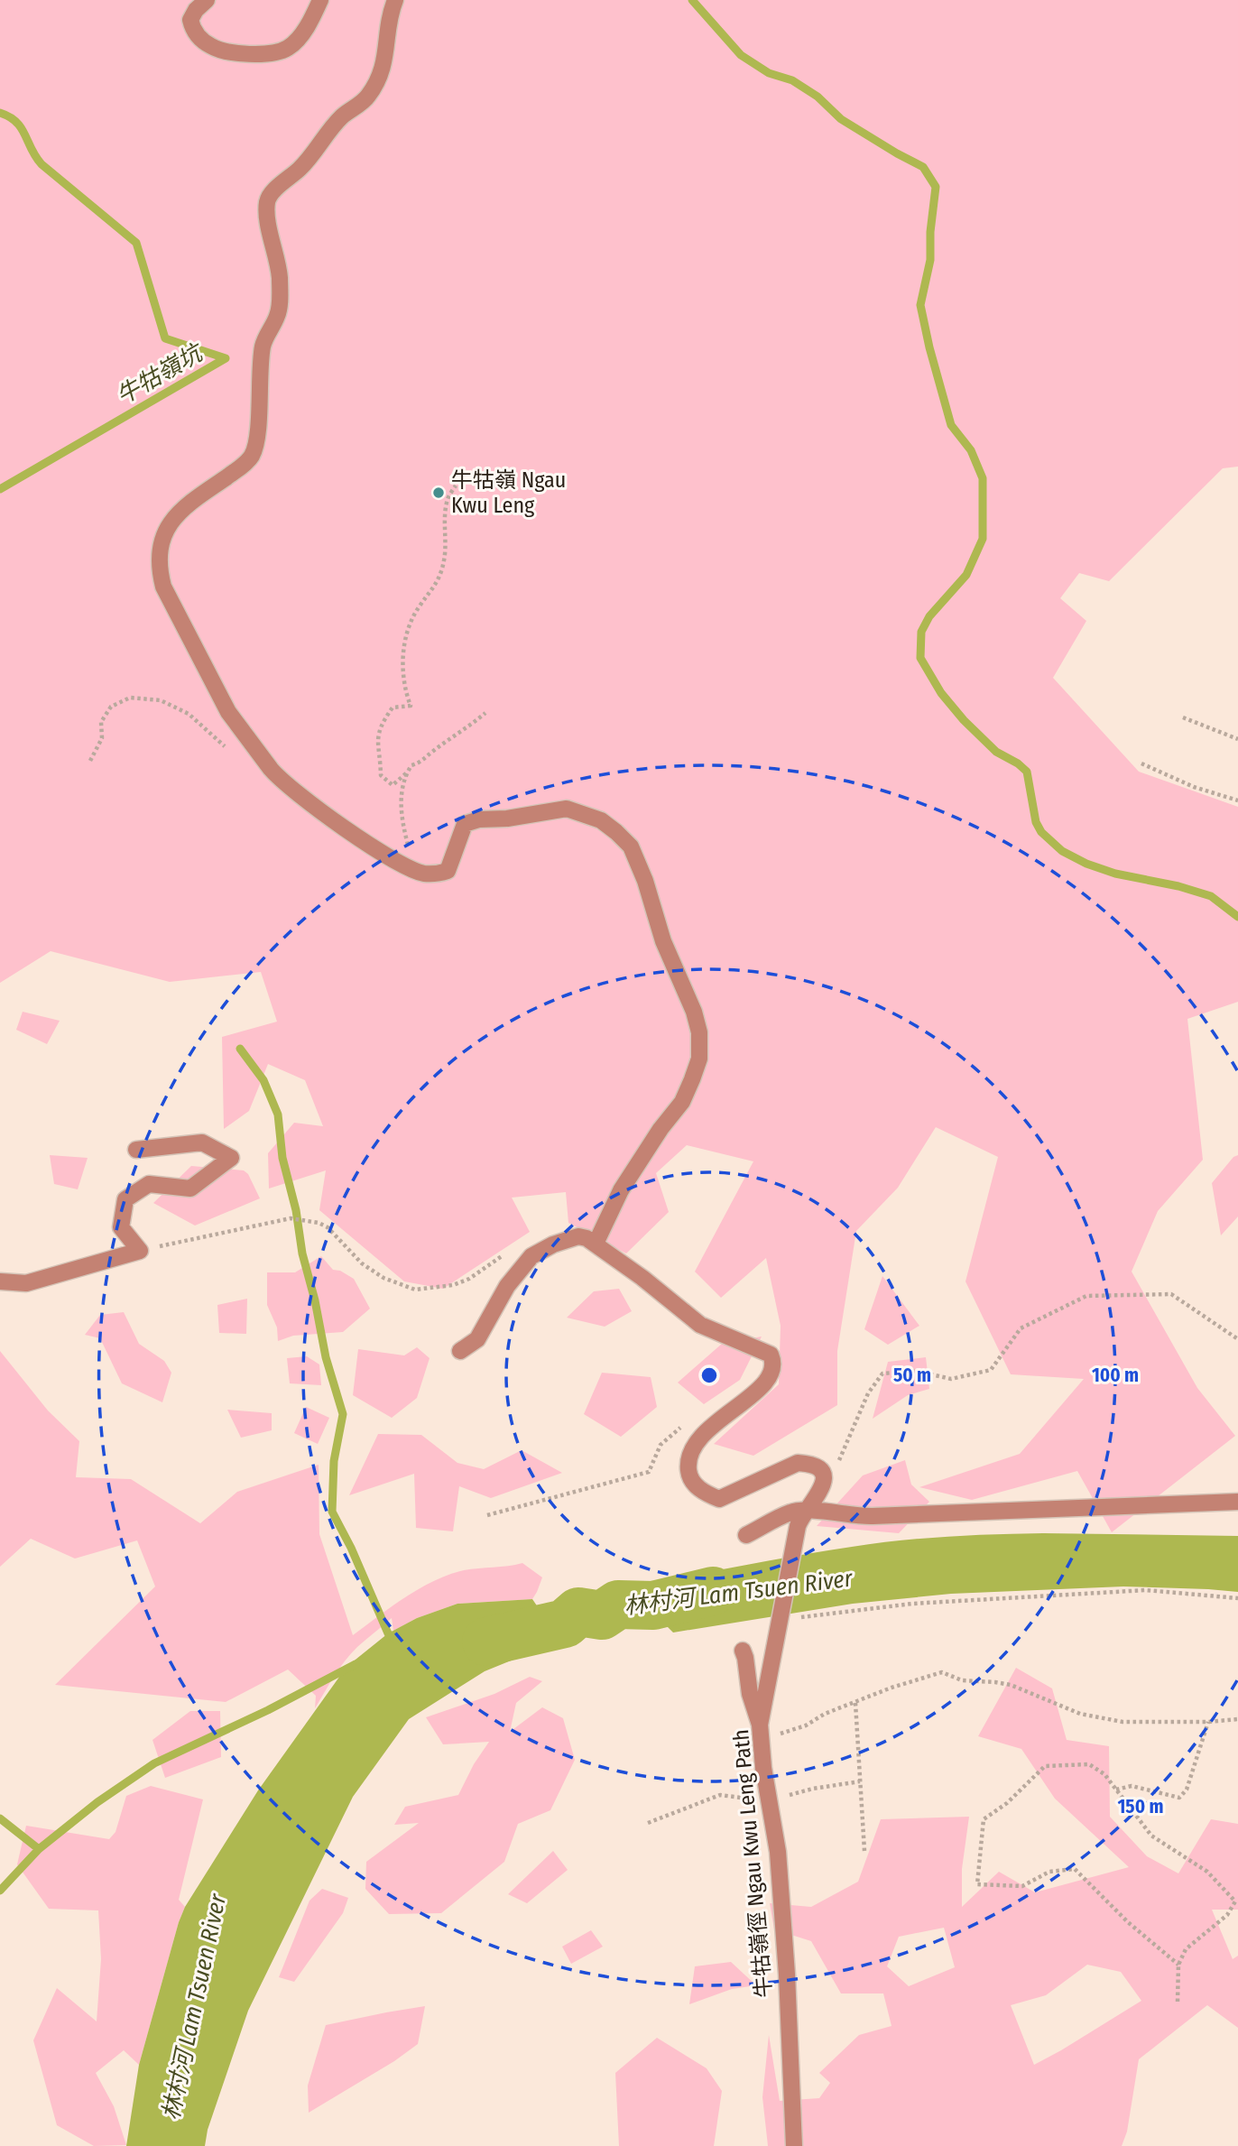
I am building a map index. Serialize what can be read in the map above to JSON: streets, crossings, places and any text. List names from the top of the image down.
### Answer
{
  "streets": {
    "street": ["牛牯嶺徑 Ngau Kwu Leng Path"]
  },
  "water": ["牛牯嶺坑", "林村河 Lam Tsuen River"],
  "places": ["牛牯嶺 Ngau Kwu Leng"],
  "rings": ["50 m", "100 m", "150 m"]
}
